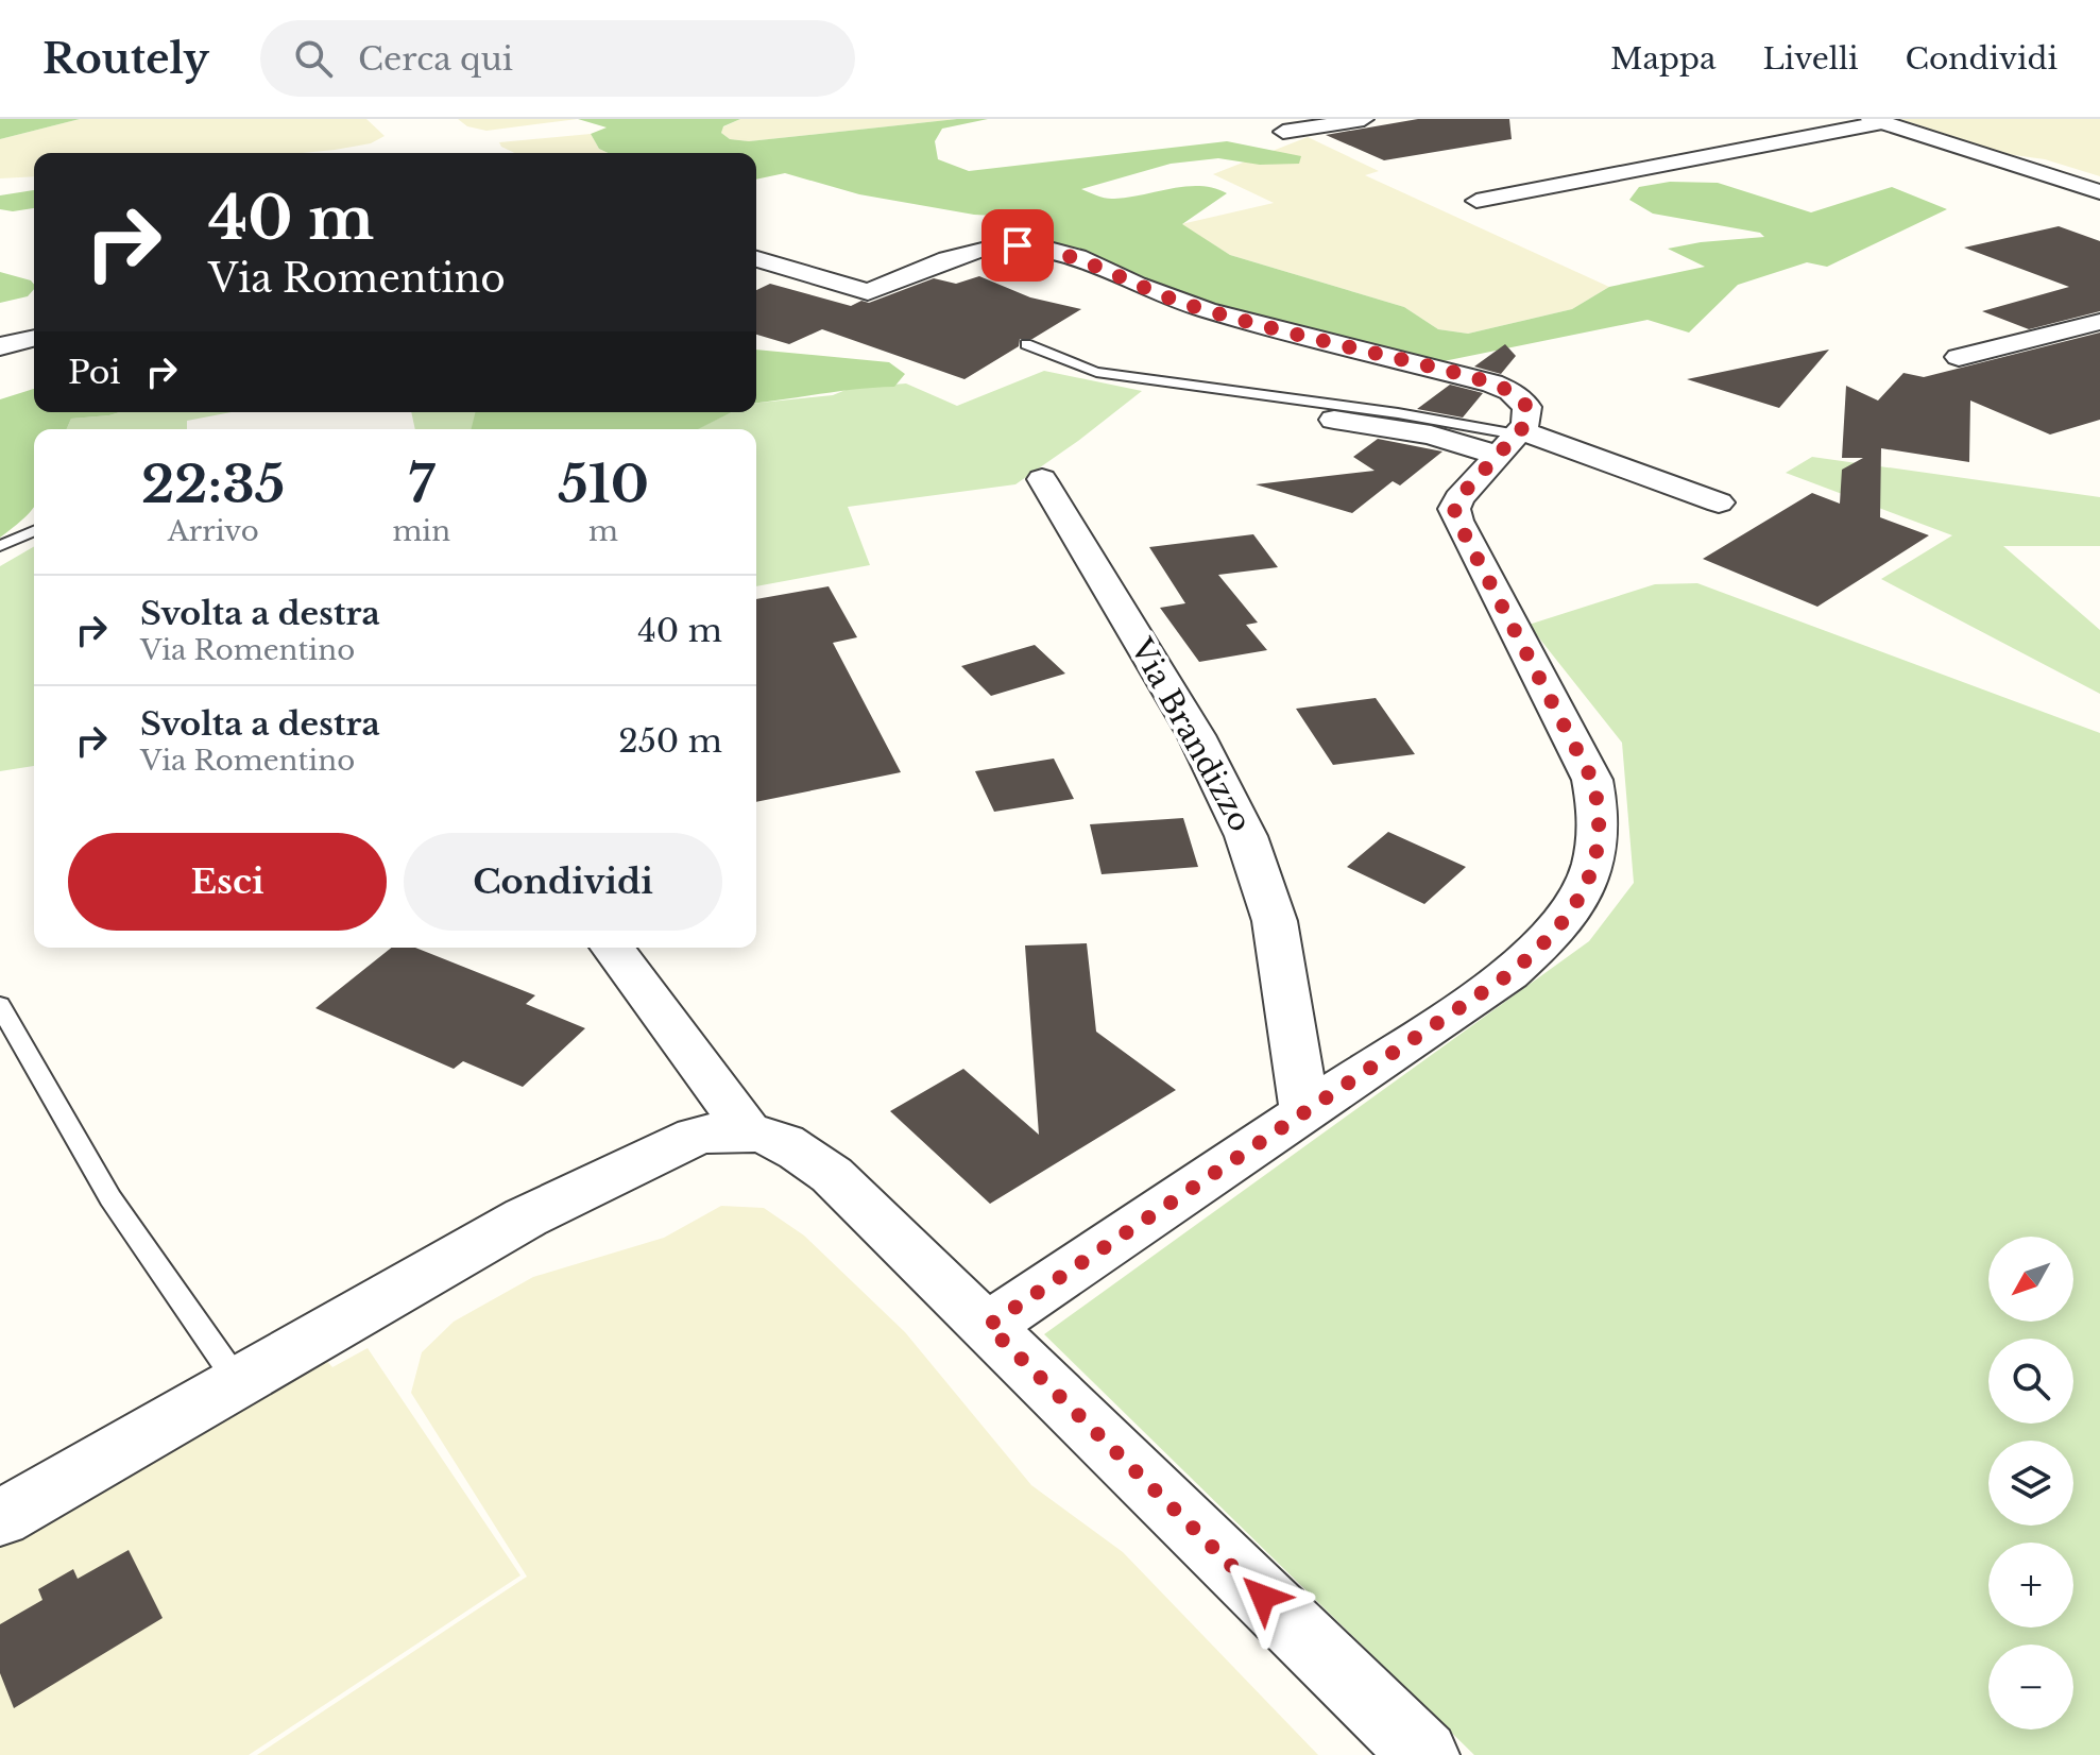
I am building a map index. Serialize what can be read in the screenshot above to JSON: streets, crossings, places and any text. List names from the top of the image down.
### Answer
{
  "streets": {
    "street": ["Via Brandizzo"]
  },
  "north": "bottom left",
  "page": {
    "header": "Routely",
    "search": "Cerca qui",
    "nav": ["Mappa", "Livelli", "Condividi"],
    "turn": ["40 m", "Via Romentino"],
    "then": "Poi",
    "eta": [
      "22:35",
      "Arrivo",
      "7",
      "min",
      "510",
      "m"
    ],
    "list": [
      {
        "name": "Svolta a destra",
        "note": "Via Romentino",
        "value": "40 m"
      },
      {
        "name": "Svolta a destra",
        "note": "Via Romentino",
        "value": "250 m"
      }
    ],
    "buttons": ["Esci", "Condividi"],
    "map_buttons": ["+", "−"]
  }
}
